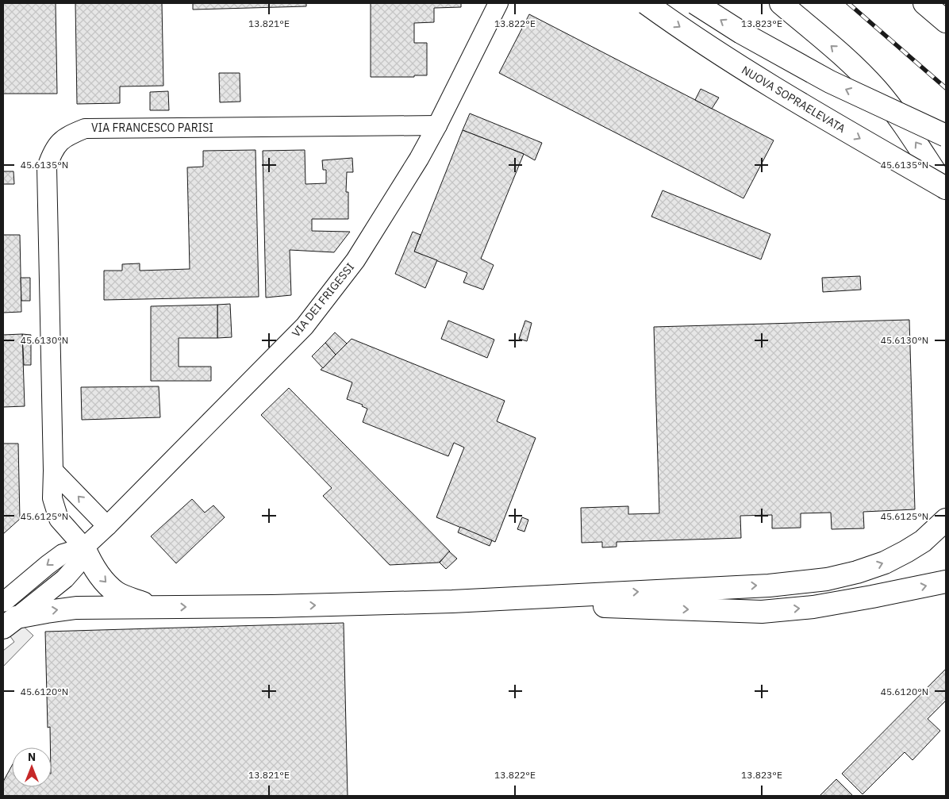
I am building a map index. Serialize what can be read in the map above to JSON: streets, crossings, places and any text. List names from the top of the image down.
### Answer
{
  "streets": {
    "main road": ["NUOVA SOPRAELEVATA"],
    "street": ["VIA FRANCESCO PARISI", "VIA DEI FRIGESSI"]
  },
  "crossings": [
    ["VIA FRANCESCO PARISI", "VIA DEI FRIGESSI"]
  ],
  "north": "top",
  "coordinates": [
    "13.821°E",
    "13.822°E",
    "13.823°E",
    "45.6135°N",
    "45.6130°N",
    "45.6125°N",
    "45.6120°N"
  ]
}
